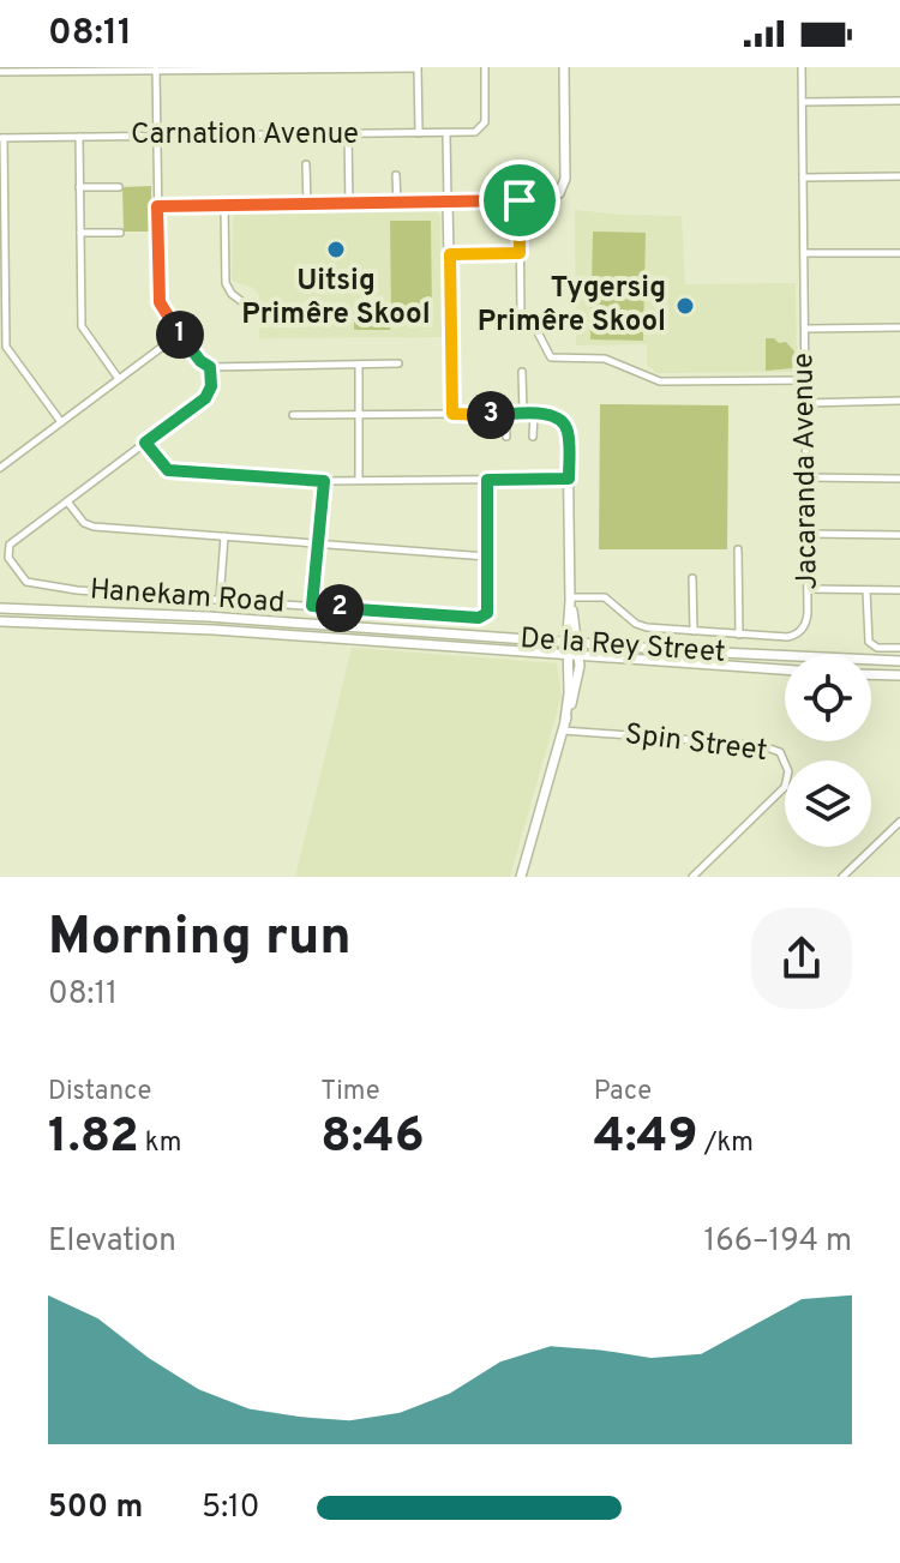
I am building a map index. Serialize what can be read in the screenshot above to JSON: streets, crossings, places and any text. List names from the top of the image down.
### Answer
{
  "streets": {
    "main road": ["De la Rey Street"],
    "street": [
      "Carnation Avenue",
      "Jacaranda Avenue",
      "Hanekam Road",
      "Spin Street"
    ]
  },
  "places": ["Uitsig Primêre Skool", "Tygersig Primêre Skool"],
  "page": {
    "status": "08:11",
    "pins": ["1", "3", "2"],
    "heading": ["Morning run", "08:11"],
    "stats": [
      ["Distance", "1.82 km"],
      ["Time", "8:46"],
      ["Pace", "4:49 /km"]
    ],
    "chart": ["Elevation", "166–194 m"],
    "list": [
      {
        "name": "500 m",
        "note": "5:10"
      }
    ]
  }
}
